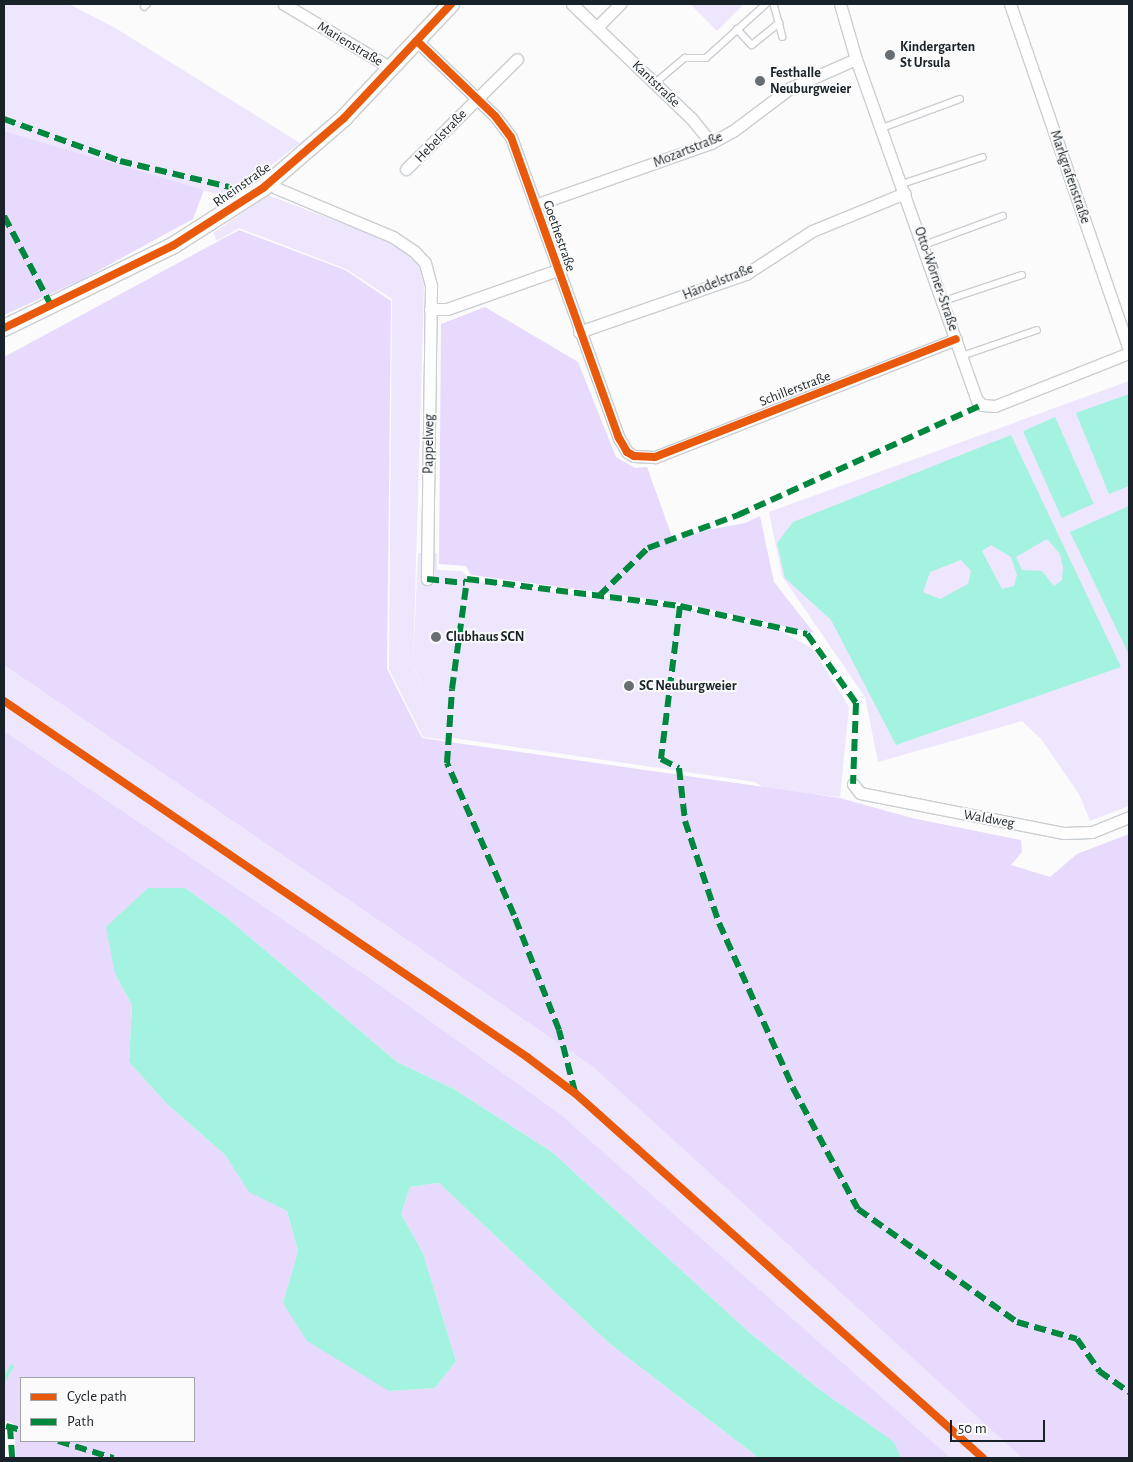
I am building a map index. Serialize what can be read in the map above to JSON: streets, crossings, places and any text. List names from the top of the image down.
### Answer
{
  "streets": {
    "main road": ["Rheinstraße"],
    "street": [
      "Marienstraße",
      "Kantstraße",
      "Hebelstraße",
      "Mozartstraße",
      "Markgrafenstraße",
      "Goethestraße",
      "Otto-Wörner-Straße",
      "Händelstraße",
      "Schillerstraße",
      "Pappelweg",
      "Waldweg"
    ]
  },
  "crossings": [
    ["Marienstraße", "Rheinstraße"],
    ["Kantstraße", "Mozartstraße"],
    ["Hebelstraße", "Goethestraße"],
    ["Mozartstraße", "Goethestraße"],
    ["Mozartstraße", "Otto-Wörner-Straße"],
    ["Rheinstraße", "Goethestraße"],
    ["Rheinstraße", "Pappelweg"],
    ["Goethestraße", "Händelstraße"],
    ["Goethestraße", "Schillerstraße"],
    ["Otto-Wörner-Straße", "Händelstraße"],
    ["Otto-Wörner-Straße", "Schillerstraße"]
  ],
  "places": [
    "Kindergarten St Ursula",
    "Festhalle Neuburgweier",
    "Clubhaus SCN",
    "SC Neuburgweier"
  ],
  "legend": ["Cycle path", "Path"],
  "scale_bar": "50 m"
}
